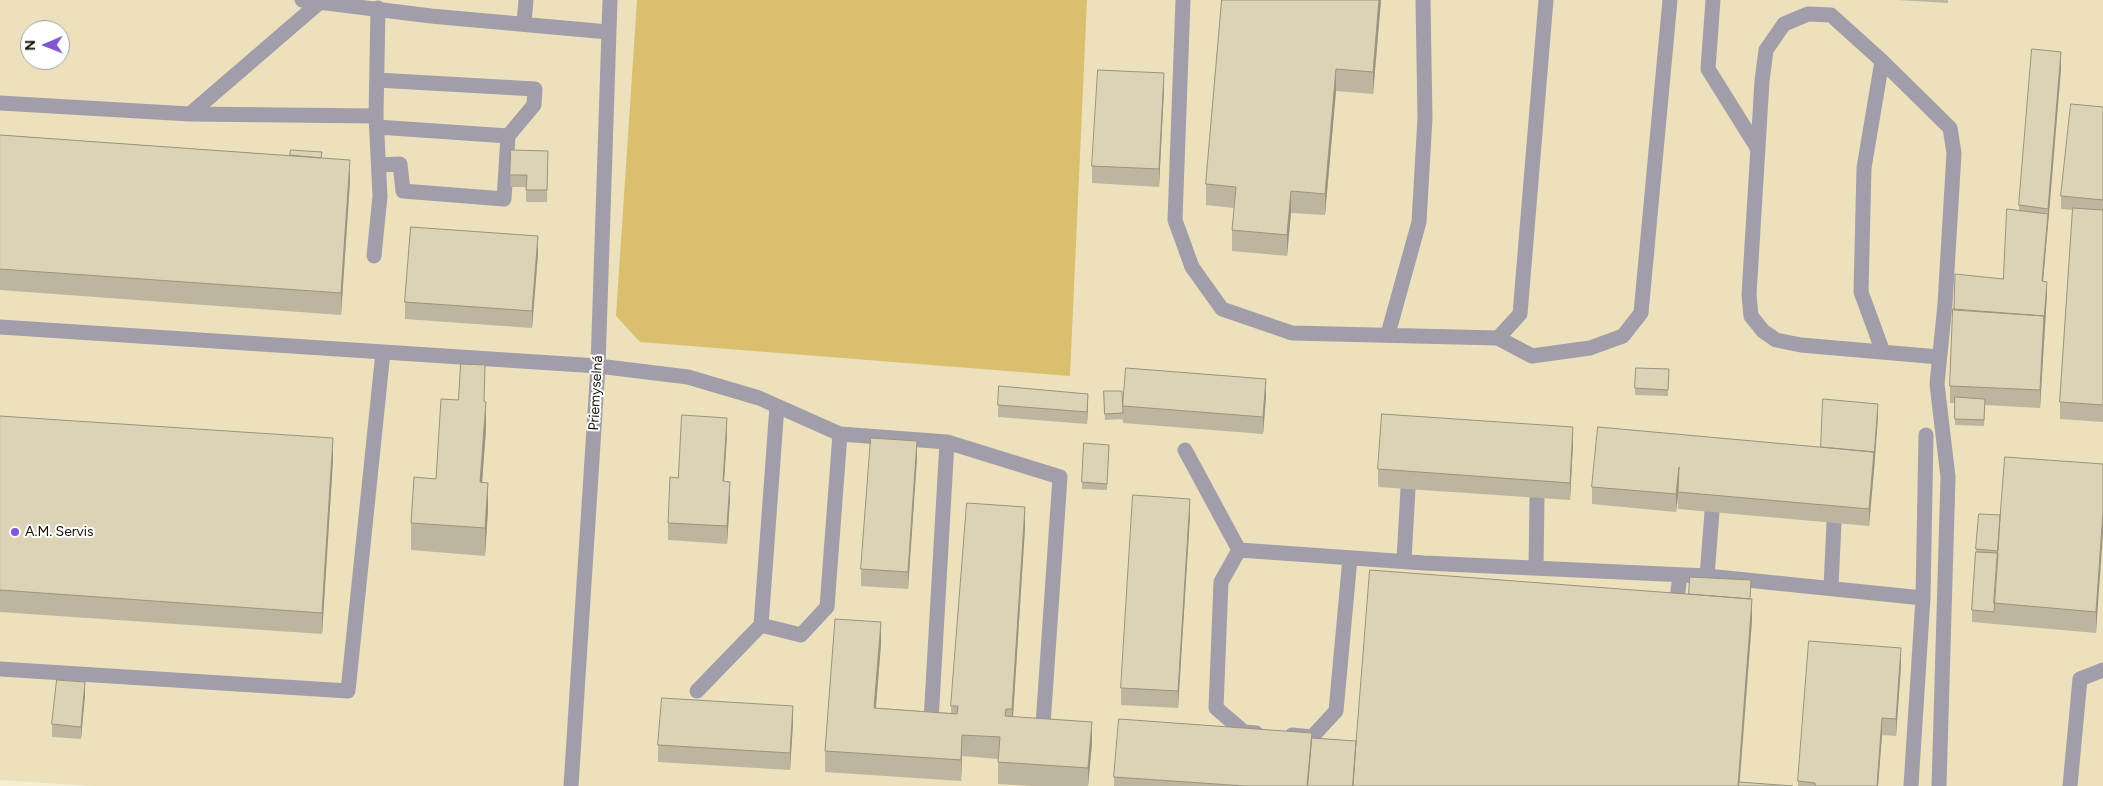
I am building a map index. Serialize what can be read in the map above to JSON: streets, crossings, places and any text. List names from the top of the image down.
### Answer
{
  "streets": {
    "lane": ["Priemyselná"]
  },
  "places": ["A.M. Servis"],
  "north": "left"
}
